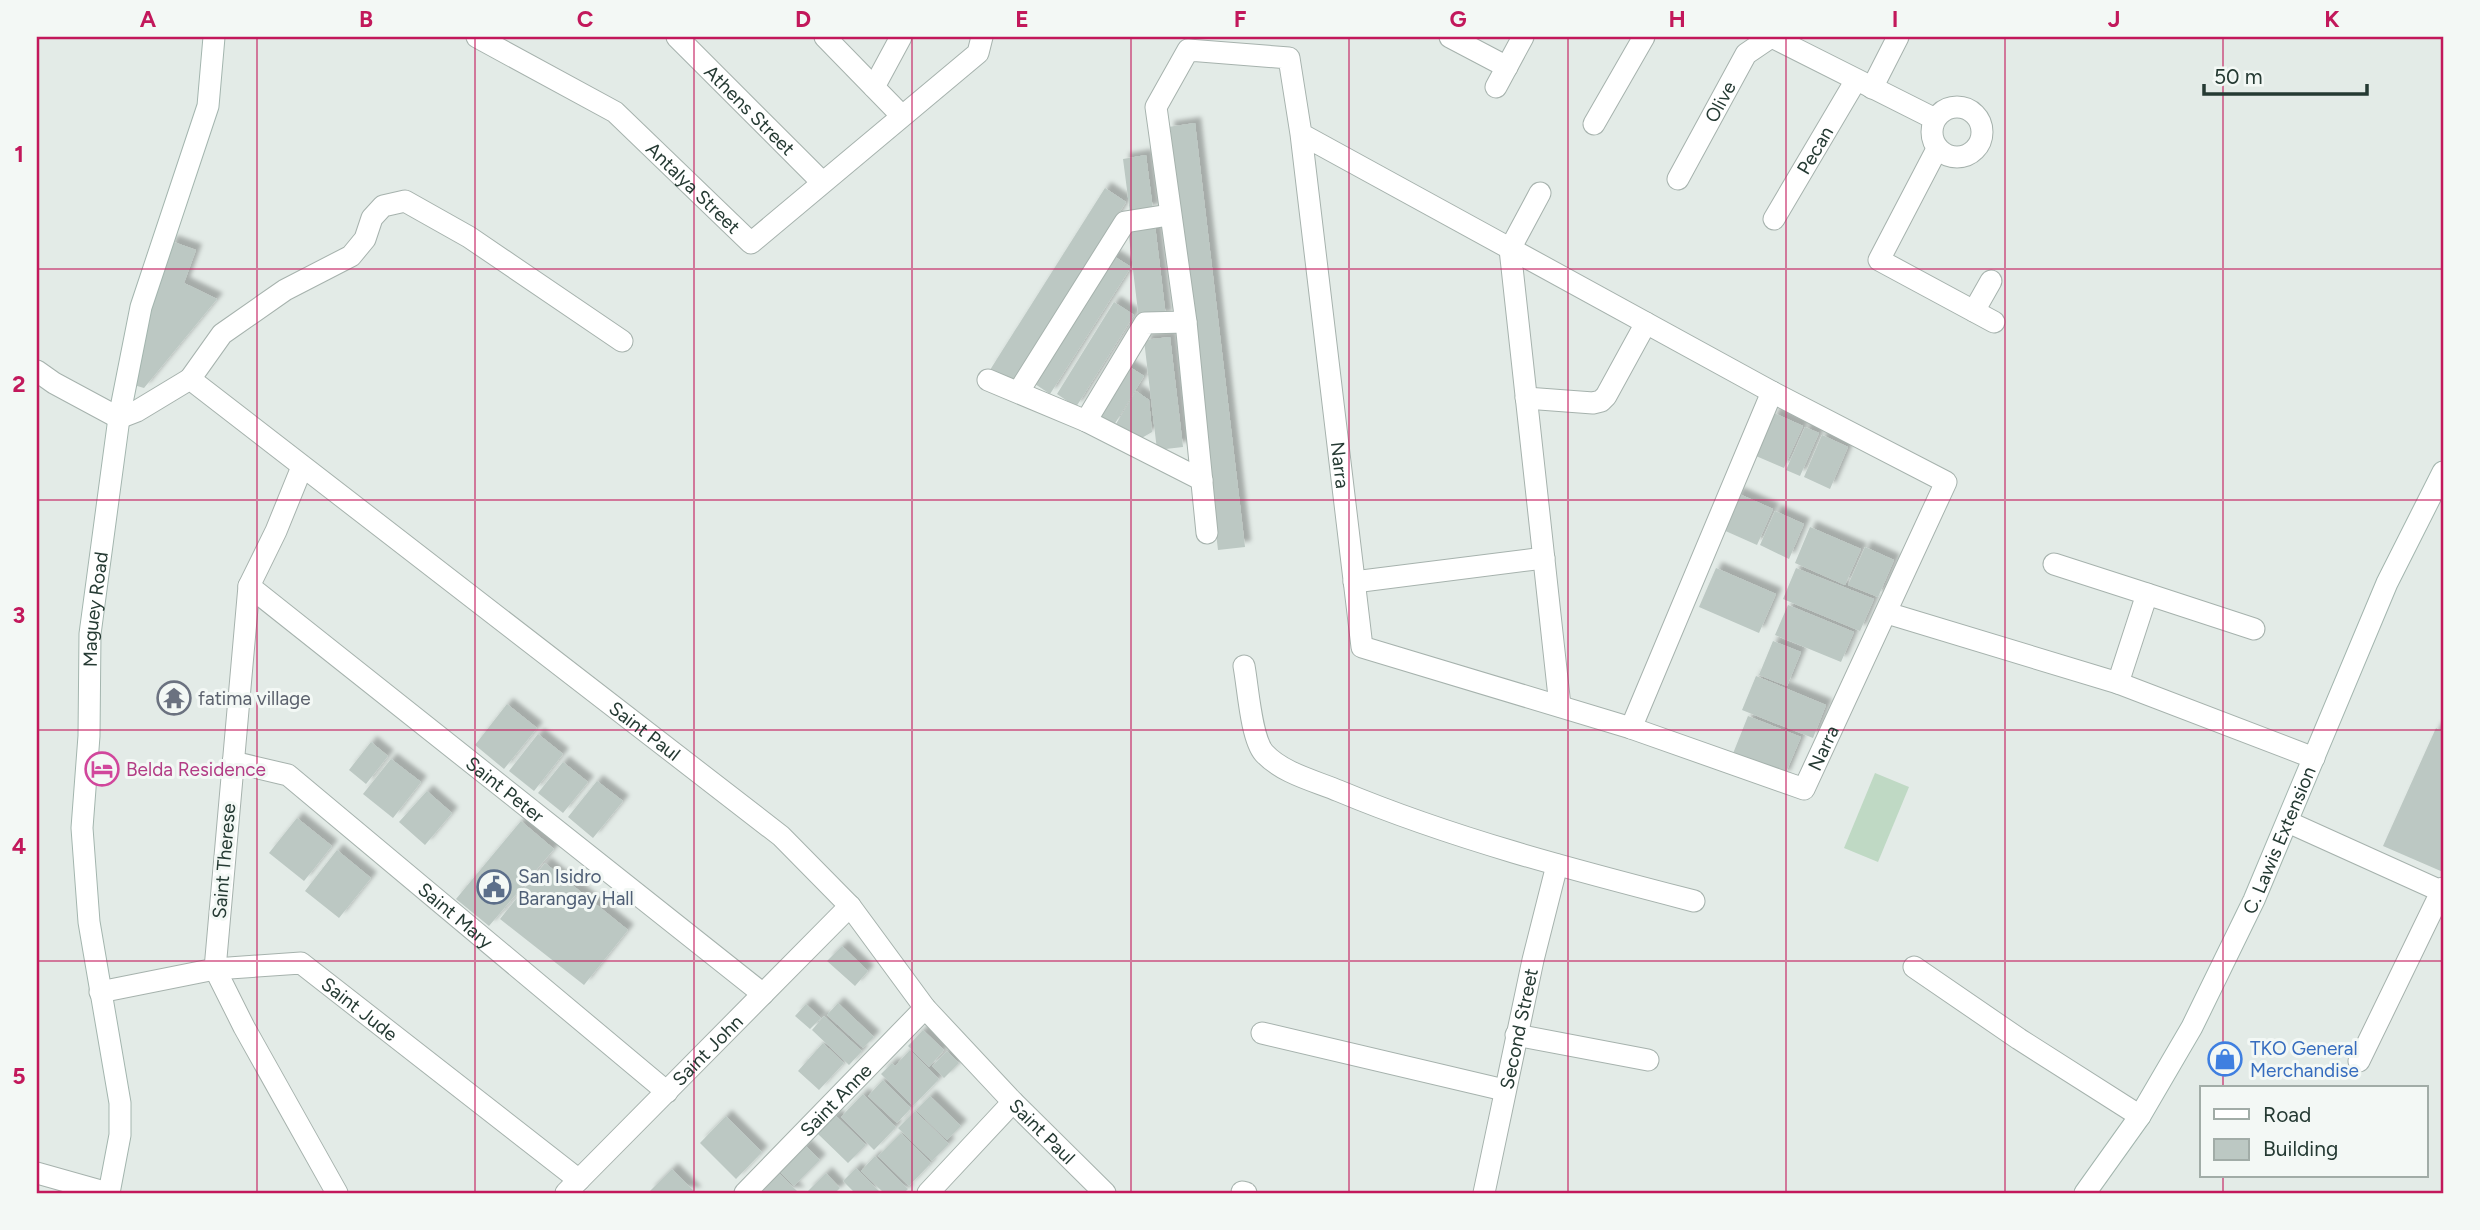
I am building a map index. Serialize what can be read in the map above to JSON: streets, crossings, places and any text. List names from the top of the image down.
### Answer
{
  "streets": {
    "street": [
      "Olive",
      "Athens Street",
      "Pecan",
      "Antalya Street",
      "Narra",
      "Maguey Road",
      "Saint Paul",
      "Saint Peter",
      "C. Lawis Extension",
      "Saint Therese",
      "Saint Mary",
      "Saint Jude",
      "Second Street",
      "Saint John",
      "Saint Anne"
    ]
  },
  "crossings": [
    ["Athens Street", "Antalya Street"],
    ["Maguey Road", "Saint Jude"],
    ["Saint Paul", "Saint Therese"],
    ["Saint Paul", "Saint John"],
    ["Saint Paul", "Saint Anne"],
    ["Saint Peter", "Saint Therese"],
    ["Saint Peter", "Saint John"],
    ["Saint Therese", "Saint Mary"],
    ["Saint Therese", "Saint Jude"],
    ["Saint Mary", "Saint John"],
    ["Saint Jude", "Saint John"]
  ],
  "places": {
    "temple": ["fatima village"],
    "hotel": ["Belda Residence"],
    "public building": ["San Isidro Barangay Hall"],
    "shop": ["TKO General Merchandise"]
  },
  "legend": ["Road", "Building"],
  "scale_bar": "50 m",
  "grid": {
    "columns": [
      "A",
      "B",
      "C",
      "D",
      "E",
      "F",
      "G",
      "H",
      "I",
      "J",
      "K"
    ],
    "rows": [
      "1",
      "2",
      "3",
      "4",
      "5"
    ]
  }
}
